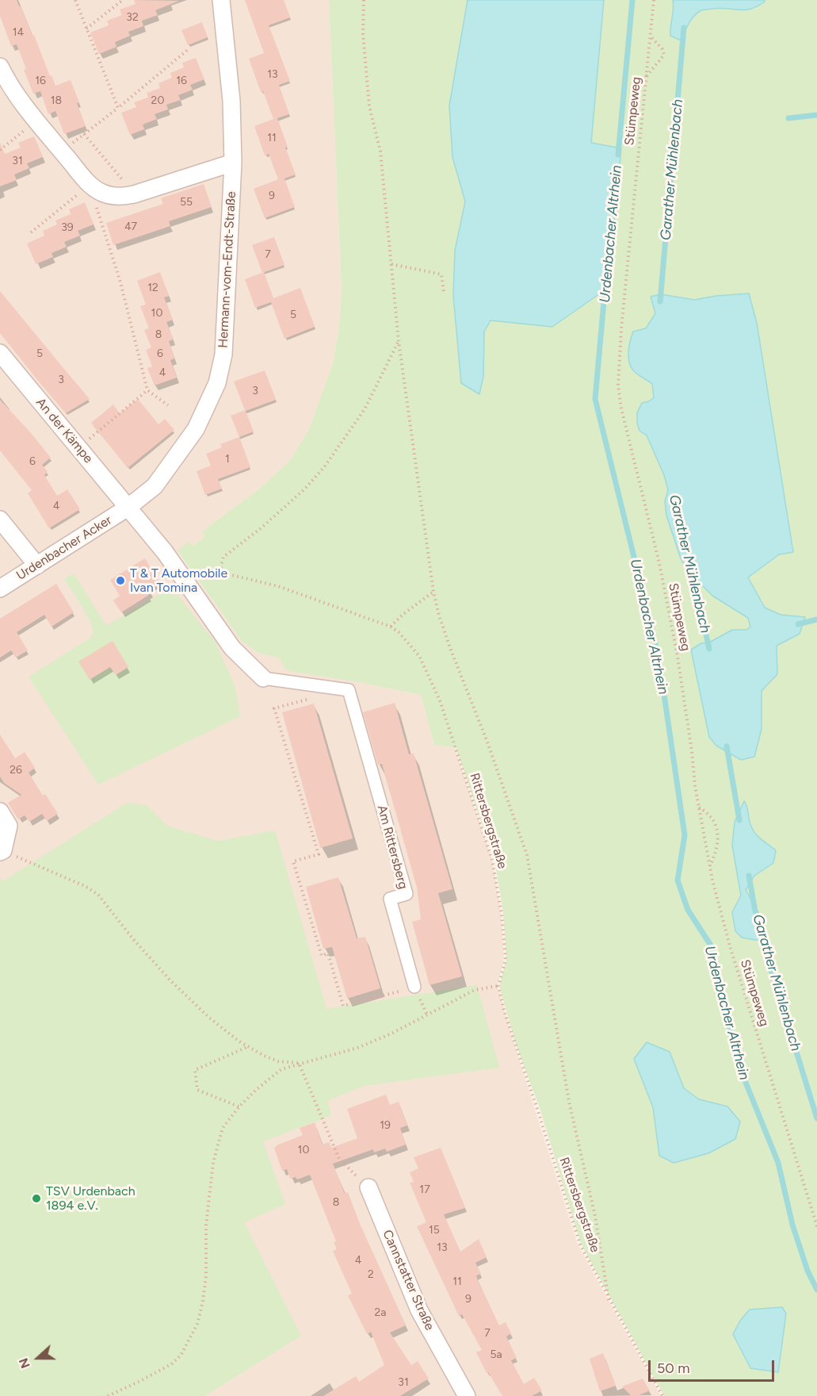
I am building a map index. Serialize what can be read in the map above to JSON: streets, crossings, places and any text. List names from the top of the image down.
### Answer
{
  "streets": {
    "street": [
      "Hermann-vom-Endt-Straße",
      "An der Kämpe",
      "Urdenbacher Acker",
      "Am Rittersberg",
      "Cannstatter Straße"
    ],
    "path": ["Stümpeweg", "Rittersbergstraße"]
  },
  "crossings": [
    ["Hermann-vom-Endt-Straße", "An der Kämpe"],
    ["Hermann-vom-Endt-Straße", "Urdenbacher Acker"],
    ["Hermann-vom-Endt-Straße", "Am Rittersberg"],
    ["An der Kämpe", "Urdenbacher Acker"],
    ["An der Kämpe", "Am Rittersberg"],
    ["Urdenbacher Acker", "Am Rittersberg"],
    ["Rittersbergstraße", "Am Rittersberg"]
  ],
  "water": ["Garather Mühlenbach", "Urdenbacher Altrhein"],
  "places": ["T & T Automobile Ivan Tomina", "TSV Urdenbach 1894 e.V."],
  "house_numbers": [
    "32",
    "14",
    "13",
    "16",
    "16",
    "18",
    "20",
    "11",
    "31",
    "9",
    "55",
    "47",
    "39",
    "7",
    "12",
    "10",
    "5",
    "8",
    "5",
    "6",
    "4",
    "3",
    "3",
    "1",
    "6",
    "4",
    "26",
    "19",
    "10",
    "17",
    "8",
    "15",
    "13",
    "4",
    "2",
    "11",
    "9",
    "2a",
    "7",
    "5a",
    "31"
  ],
  "scale_bar": "50 m",
  "north": "left"
}
